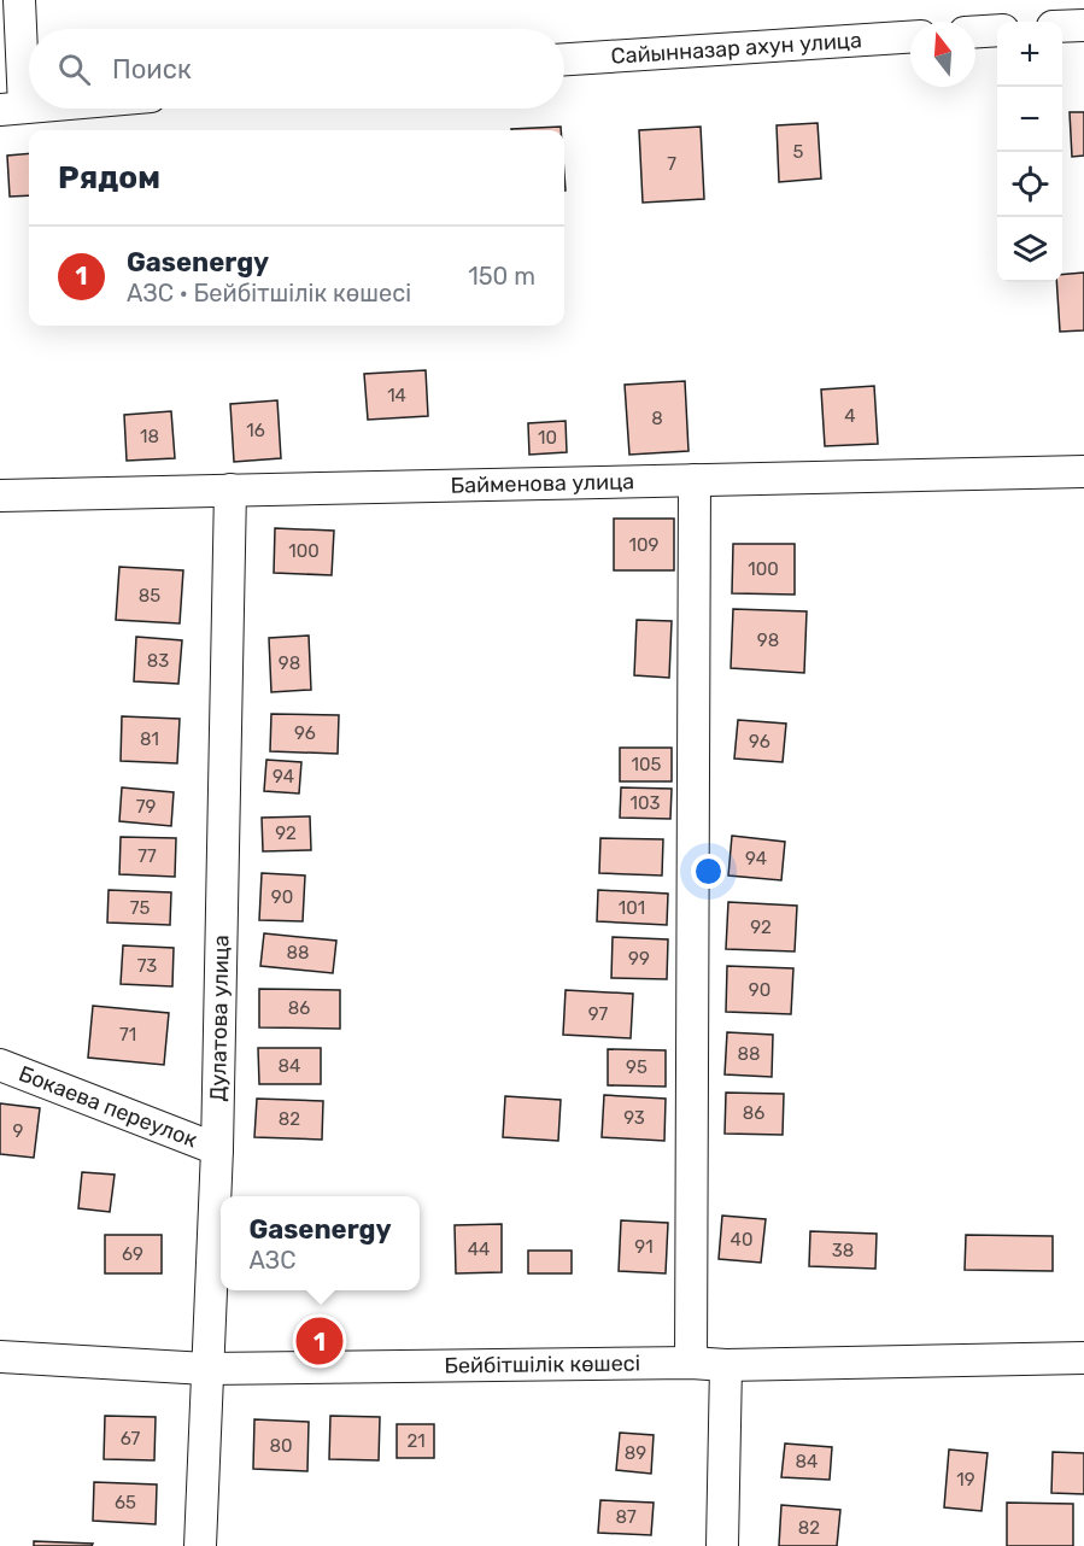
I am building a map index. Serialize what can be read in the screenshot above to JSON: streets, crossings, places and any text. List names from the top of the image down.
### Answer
{
  "streets": {
    "street": [
      "Сайынназар ахун улица",
      "Байменова улица",
      "Дулатова улица",
      "Бокаева переулок",
      "Бейбітшілік көшесі"
    ]
  },
  "crossings": [
    ["Байменова улица", "Дулатова улица"],
    ["Дулатова улица", "Бокаева переулок"],
    ["Дулатова улица", "Бейбітшілік көшесі"]
  ],
  "house_numbers": [
    "5",
    "7",
    "14",
    "4",
    "8",
    "16",
    "18",
    "10",
    "109",
    "100",
    "100",
    "85",
    "98",
    "83",
    "98",
    "96",
    "81",
    "96",
    "105",
    "94",
    "103",
    "79",
    "92",
    "77",
    "94",
    "90",
    "75",
    "101",
    "92",
    "88",
    "99",
    "73",
    "90",
    "86",
    "97",
    "71",
    "88",
    "84",
    "95",
    "86",
    "93",
    "82",
    "9",
    "40",
    "91",
    "44",
    "38",
    "69",
    "67",
    "21",
    "80",
    "89",
    "84",
    "19",
    "65",
    "87",
    "82"
  ],
  "north": "top",
  "page": {
    "map_buttons": ["+", "−"],
    "search": "Поиск",
    "heading": "Рядом",
    "list": [
      {
        "mark": "1",
        "name": "Gasenergy",
        "note": "АЗС · Бейбітшілік көшесі",
        "value": "150 m"
      }
    ],
    "popup": ["Gasenergy", "АЗС"],
    "pins": "1"
  }
}
